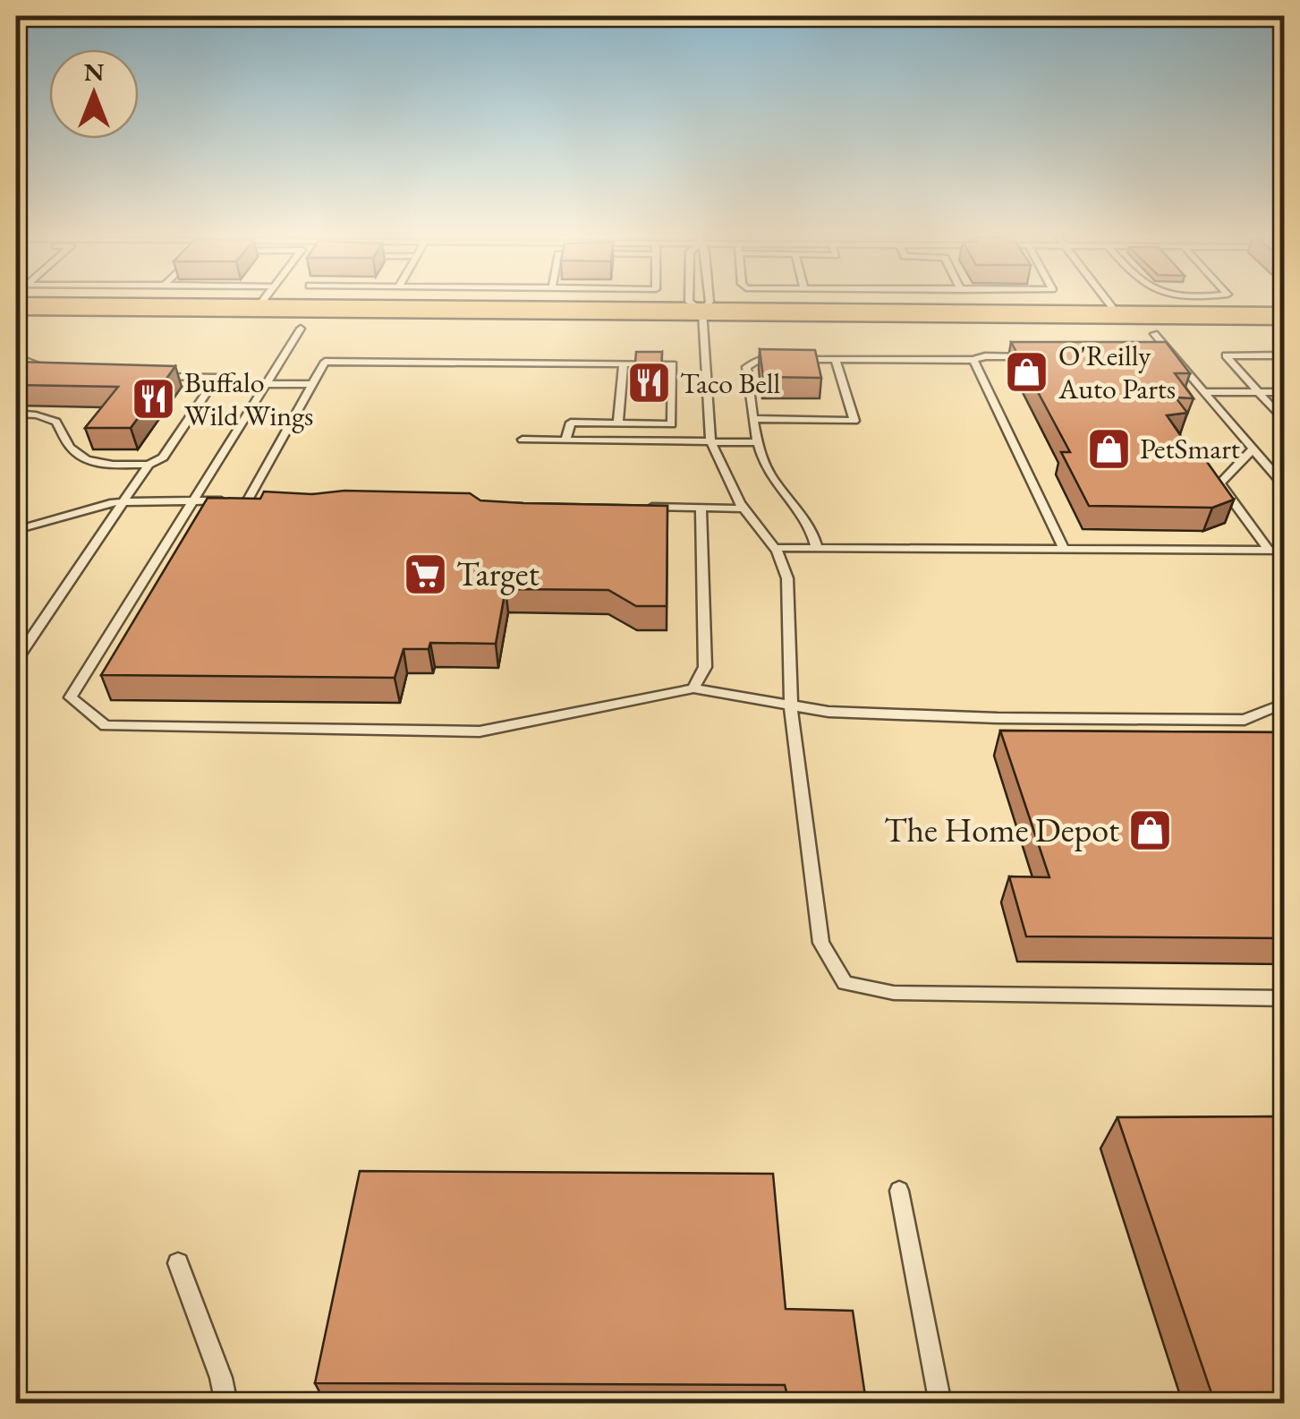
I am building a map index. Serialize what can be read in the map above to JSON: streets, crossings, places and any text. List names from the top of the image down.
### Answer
{
  "places": {
    "shop": ["O'Reilly Auto Parts", "PetSmart", "The Home Depot"],
    "restaurant": ["Taco Bell", "Buffalo Wild Wings"],
    "supermarket": ["Target"]
  },
  "north": "top"
}
